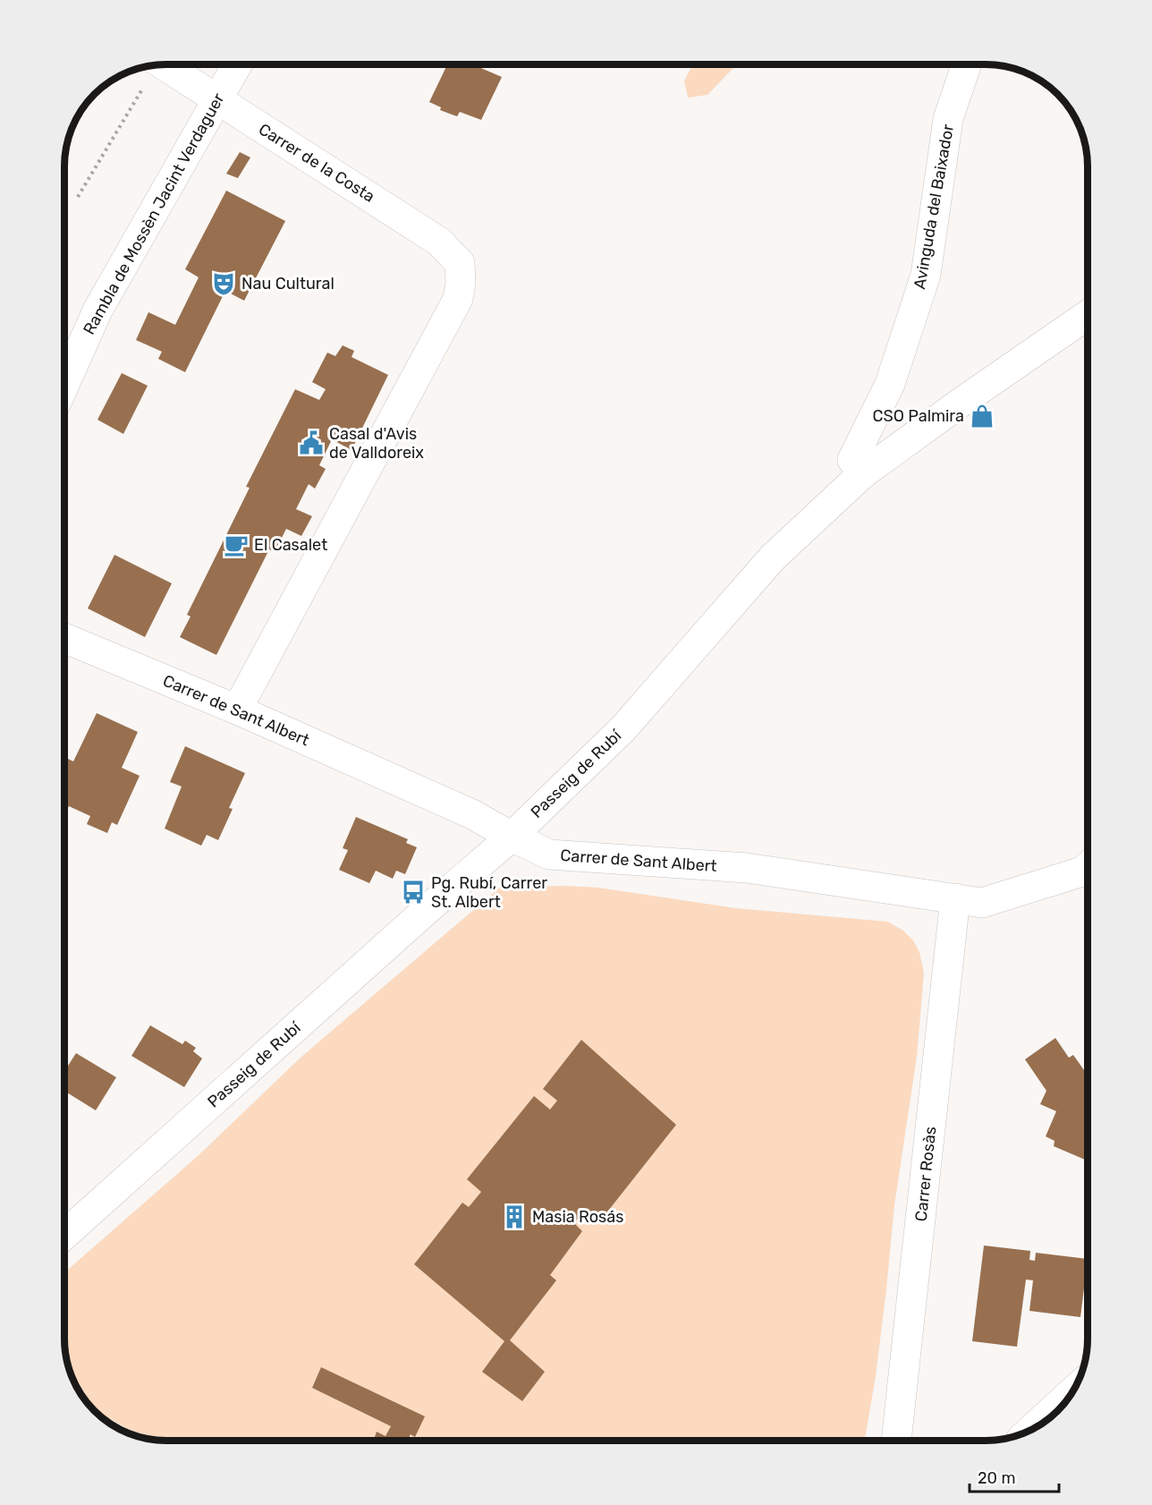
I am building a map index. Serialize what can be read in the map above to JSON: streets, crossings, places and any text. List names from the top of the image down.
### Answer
{
  "streets": {
    "street": [
      "Carrer de la Costa",
      "Avinguda del Baixador",
      "Rambla de Mossèn Jacint Verdaguer",
      "Carrer de Sant Albert",
      "Passeig de Rubí",
      "Carrer Rosàs"
    ]
  },
  "crossings": [
    ["Carrer de la Costa", "Rambla de Mossèn Jacint Verdaguer"],
    ["Carrer de la Costa", "Carrer de Sant Albert"],
    ["Avinguda del Baixador", "Passeig de Rubí"],
    ["Carrer de Sant Albert", "Passeig de Rubí"],
    ["Carrer de Sant Albert", "Carrer Rosàs"]
  ],
  "places": {
    "theatre": ["Nau Cultural"],
    "shop": ["CSO Palmira"],
    "public building": ["Casal d'Avis de Valldoreix"],
    "cafe": ["El Casalet"],
    "bus stop": ["Pg. Rubí, Carrer St. Albert"],
    "building": ["Masia Rosás"]
  },
  "scale_bar": "20 m"
}
